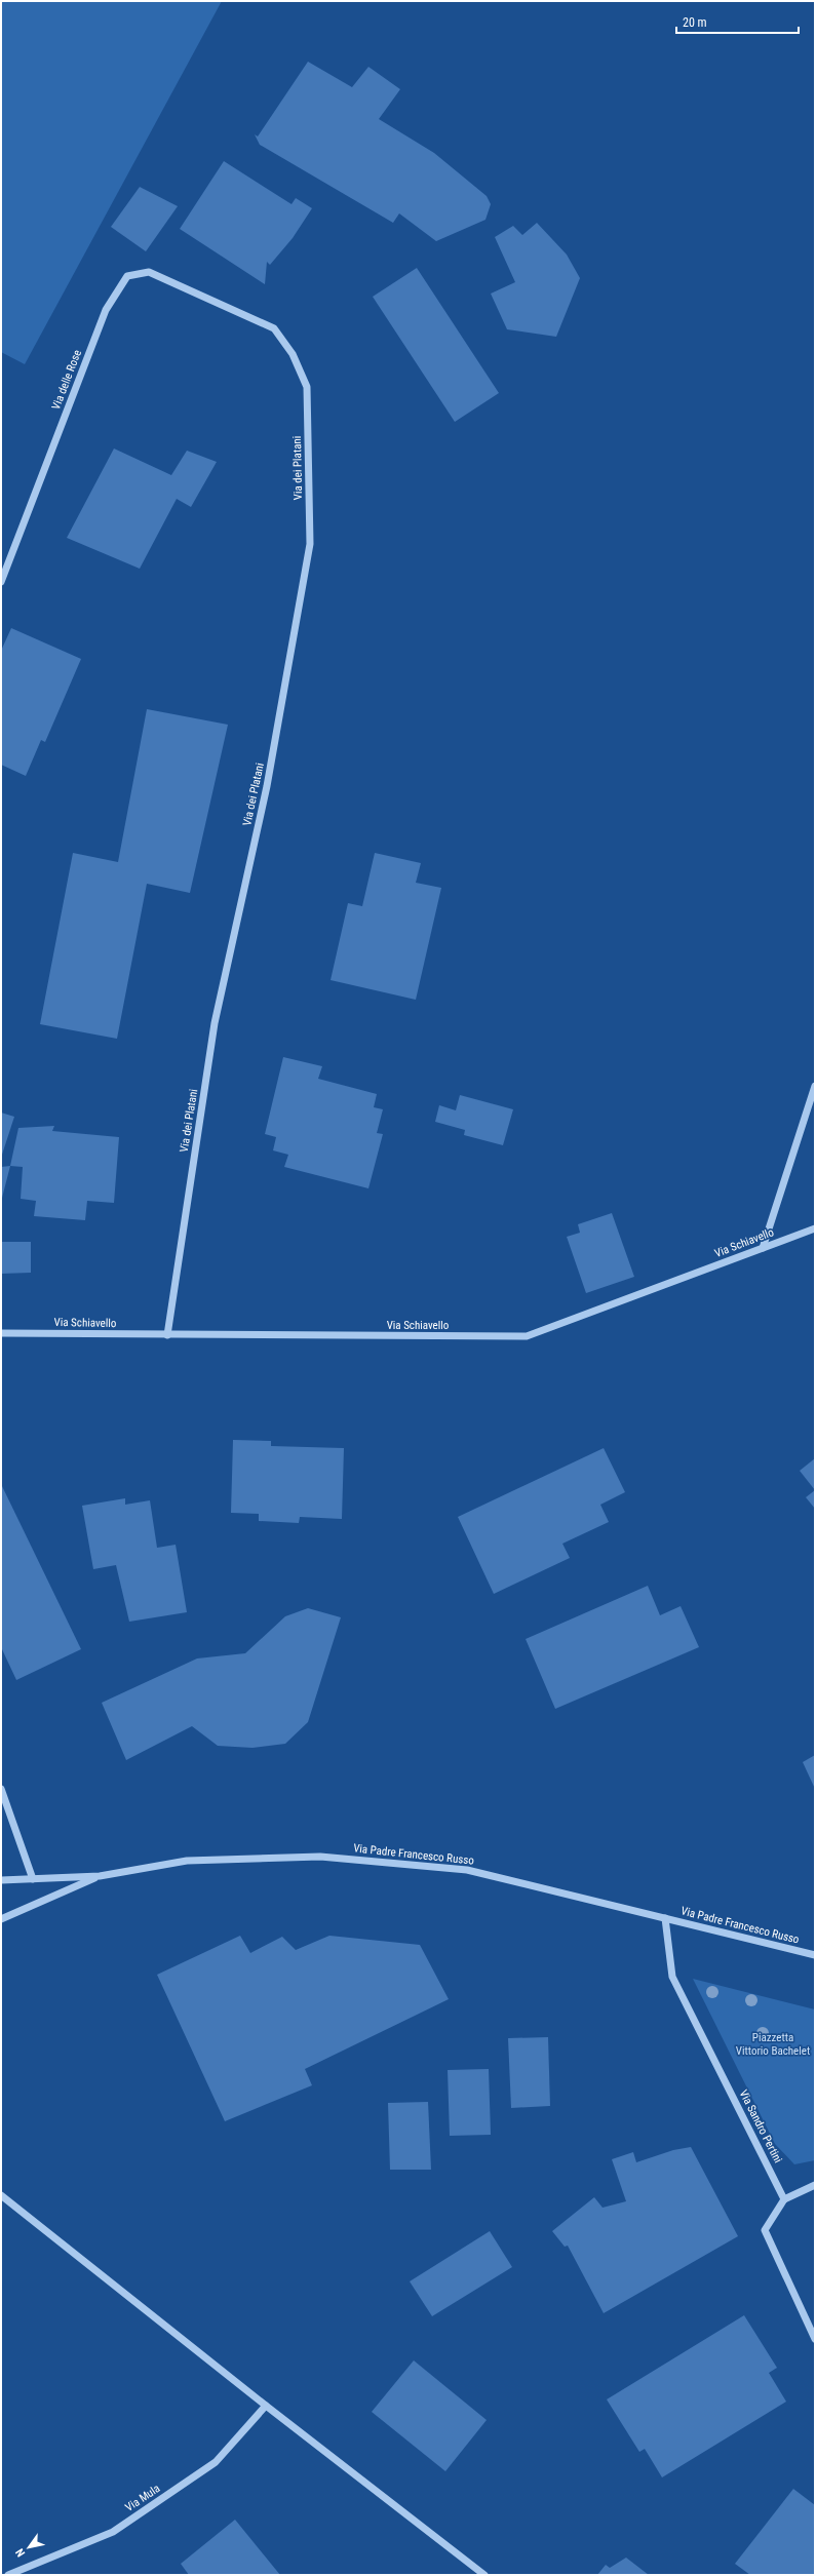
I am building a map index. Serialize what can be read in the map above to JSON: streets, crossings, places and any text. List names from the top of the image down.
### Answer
{
  "streets": {
    "street": [
      "Via delle Rose",
      "Via dei Platani",
      "Via Schiavello",
      "Via Padre Francesco Russo",
      "Via Sandro Pertini",
      "Via Mula"
    ]
  },
  "crossings": [
    ["Via delle Rose", "Via dei Platani"],
    ["Via dei Platani", "Via Schiavello"],
    ["Via Padre Francesco Russo", "Via Sandro Pertini"]
  ],
  "parks": ["Piazzetta Vittorio Bachelet"],
  "scale_bar": "20 m",
  "north": "bottom left"
}
